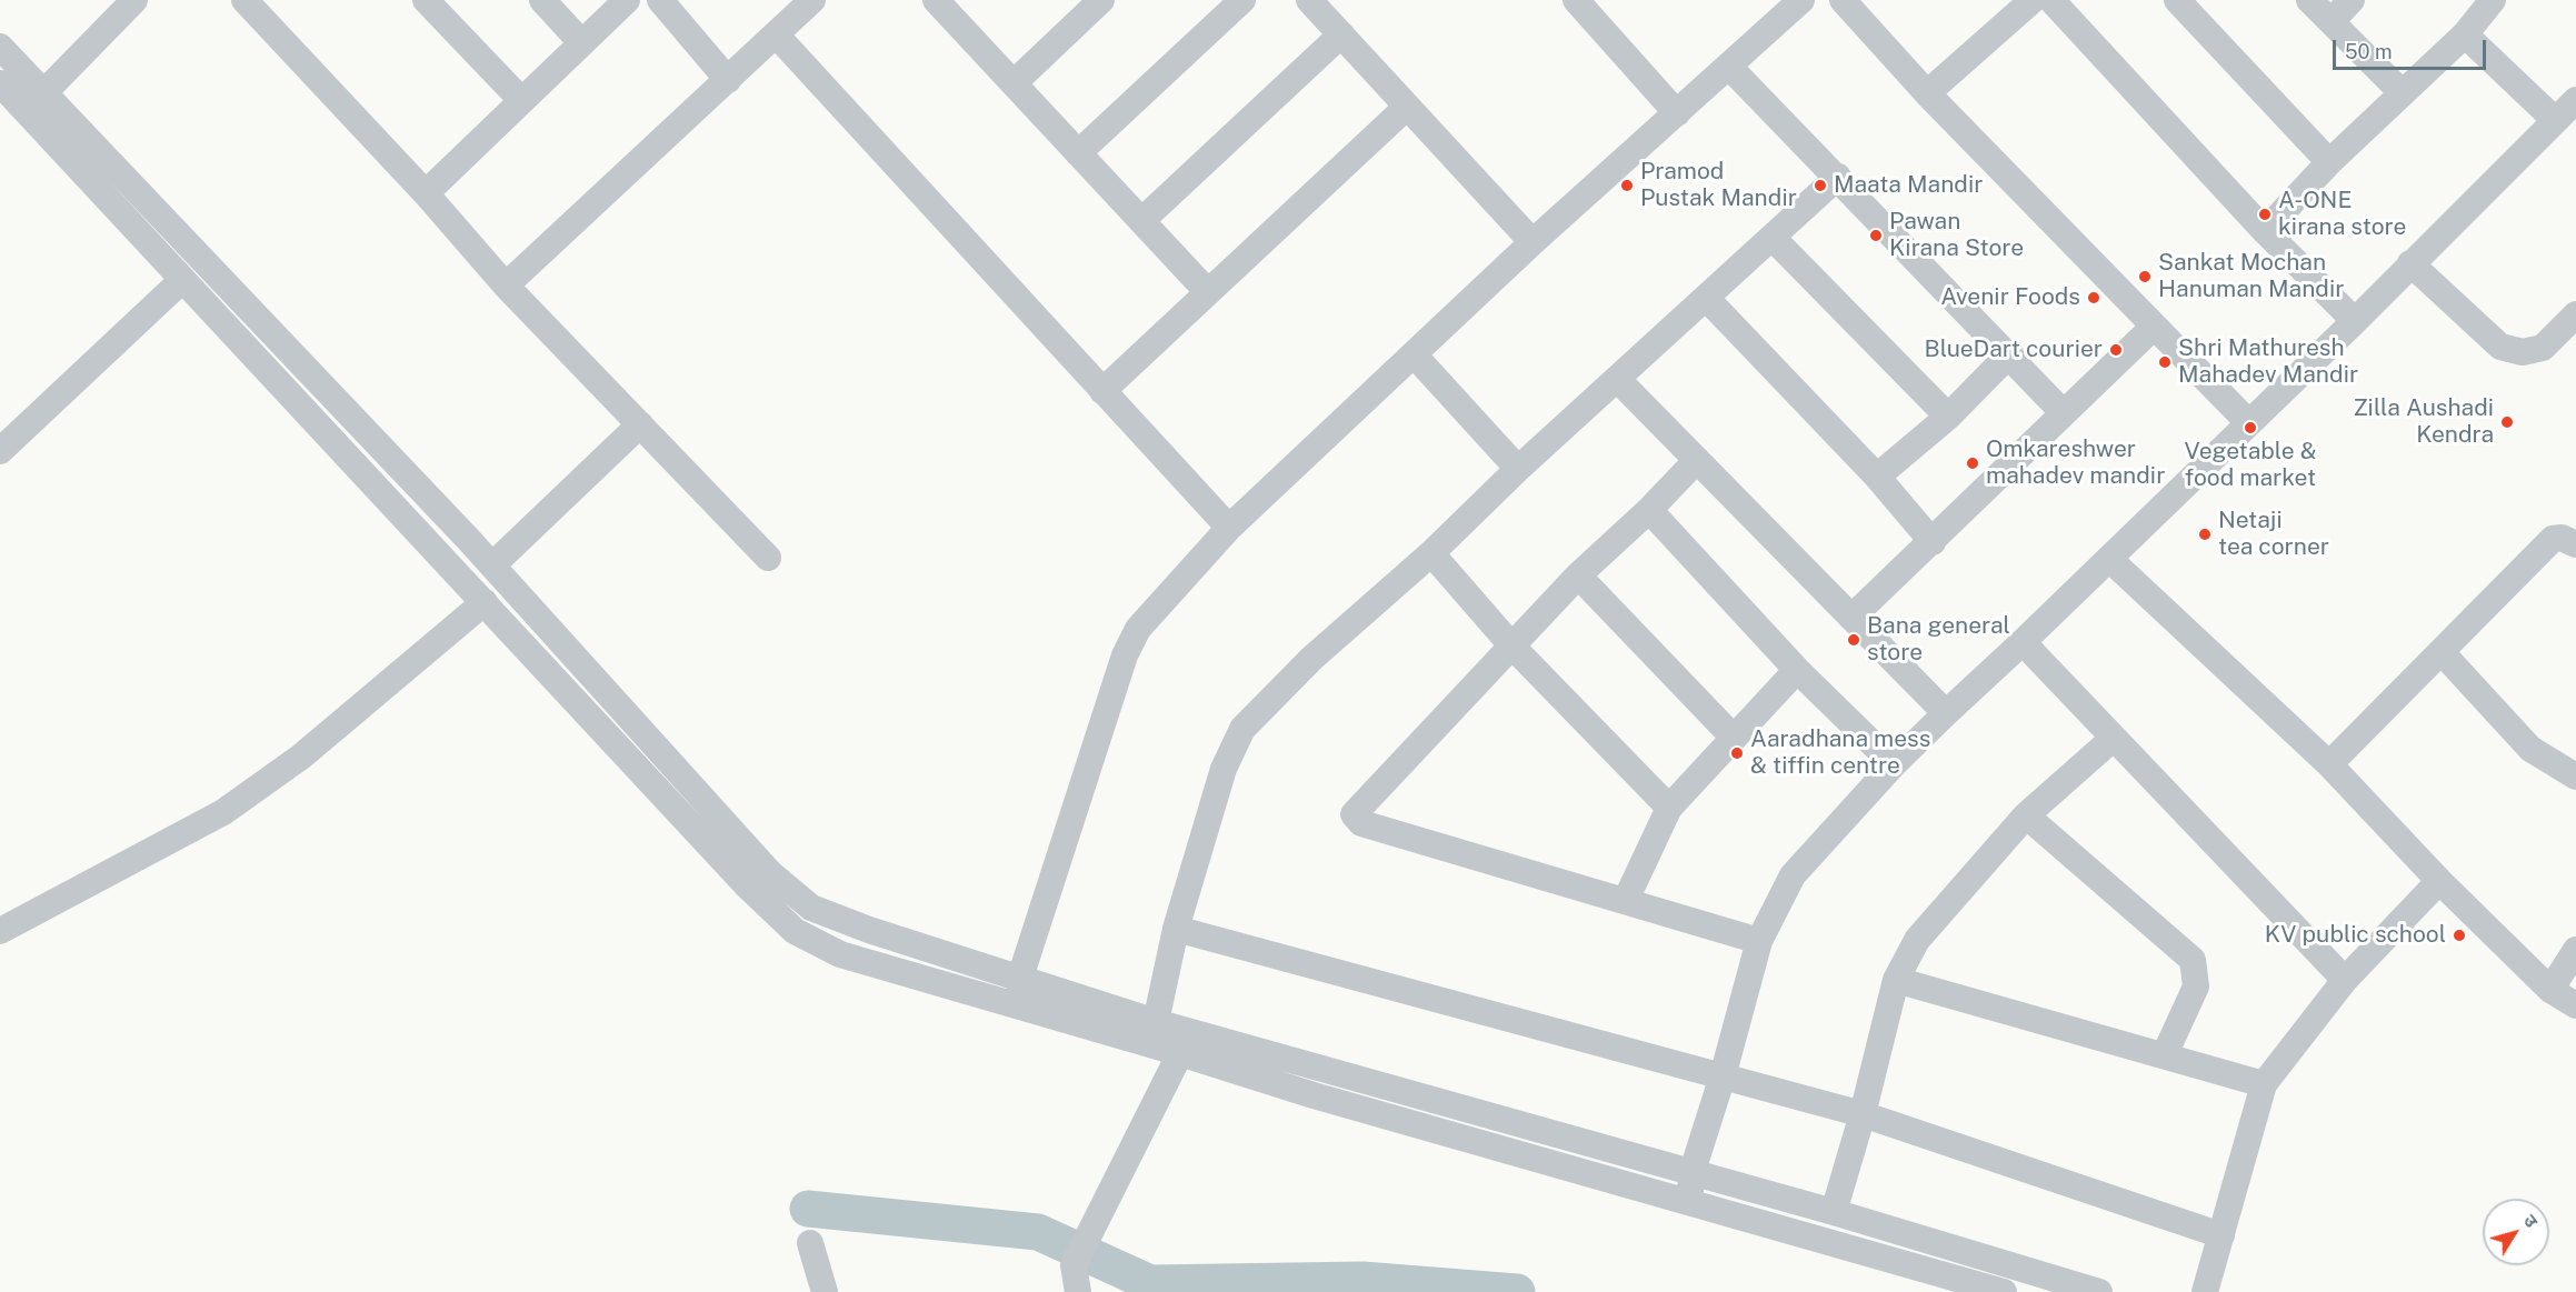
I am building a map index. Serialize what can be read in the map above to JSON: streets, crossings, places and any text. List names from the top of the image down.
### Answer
{
  "places": [
    "Pramod Pustak Mandir",
    "Maata Mandir",
    "A-ONE kirana store",
    "Pawan Kirana Store",
    "Sankat Mochan Hanuman Mandir",
    "Avenir Foods",
    "BlueDart courier",
    "Shri Mathuresh Mahadev Mandir",
    "Zilla Aushadi Kendra",
    "Vegetable & food market",
    "Omkareshwer mahadev mandir",
    "Netaji tea corner",
    "Bana general store",
    "Aaradhana mess & tiffin centre",
    "KV public school"
  ],
  "scale_bar": "50 m",
  "north": "top right"
}
